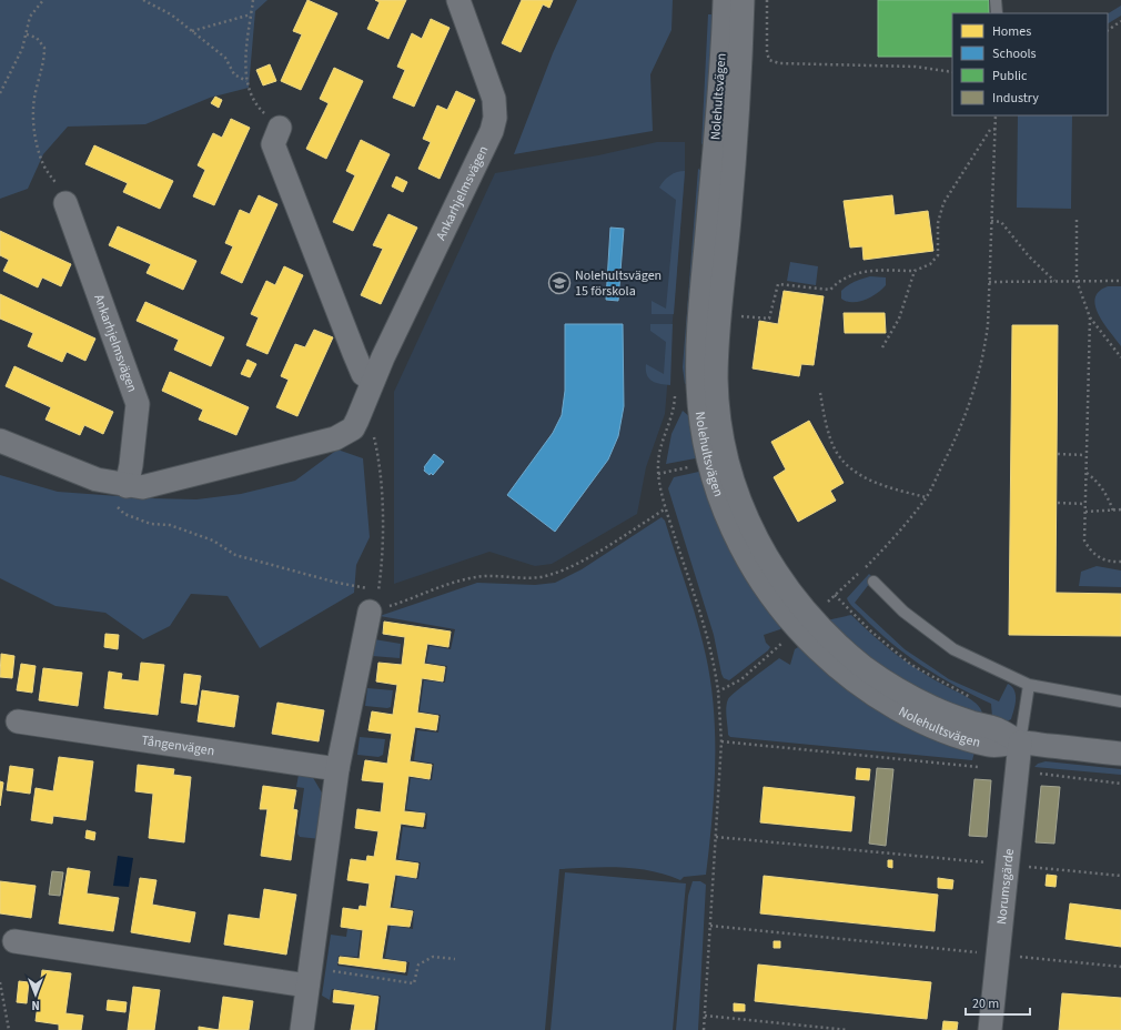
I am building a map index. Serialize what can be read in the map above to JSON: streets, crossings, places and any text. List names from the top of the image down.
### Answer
{
  "streets": {
    "street": [
      "Nolehultsvägen",
      "Ankarhjelmsvägen",
      "Tångenvägen",
      "Norumsgärde"
    ]
  },
  "crossings": [
    ["Nolehultsvägen", "Norumsgärde"]
  ],
  "places": {
    "school or university": ["Nolehultsvägen 15 förskola"]
  },
  "legend": [
    "Homes",
    "Schools",
    "Public",
    "Industry"
  ],
  "scale_bar": "20 m",
  "north": "bottom"
}
